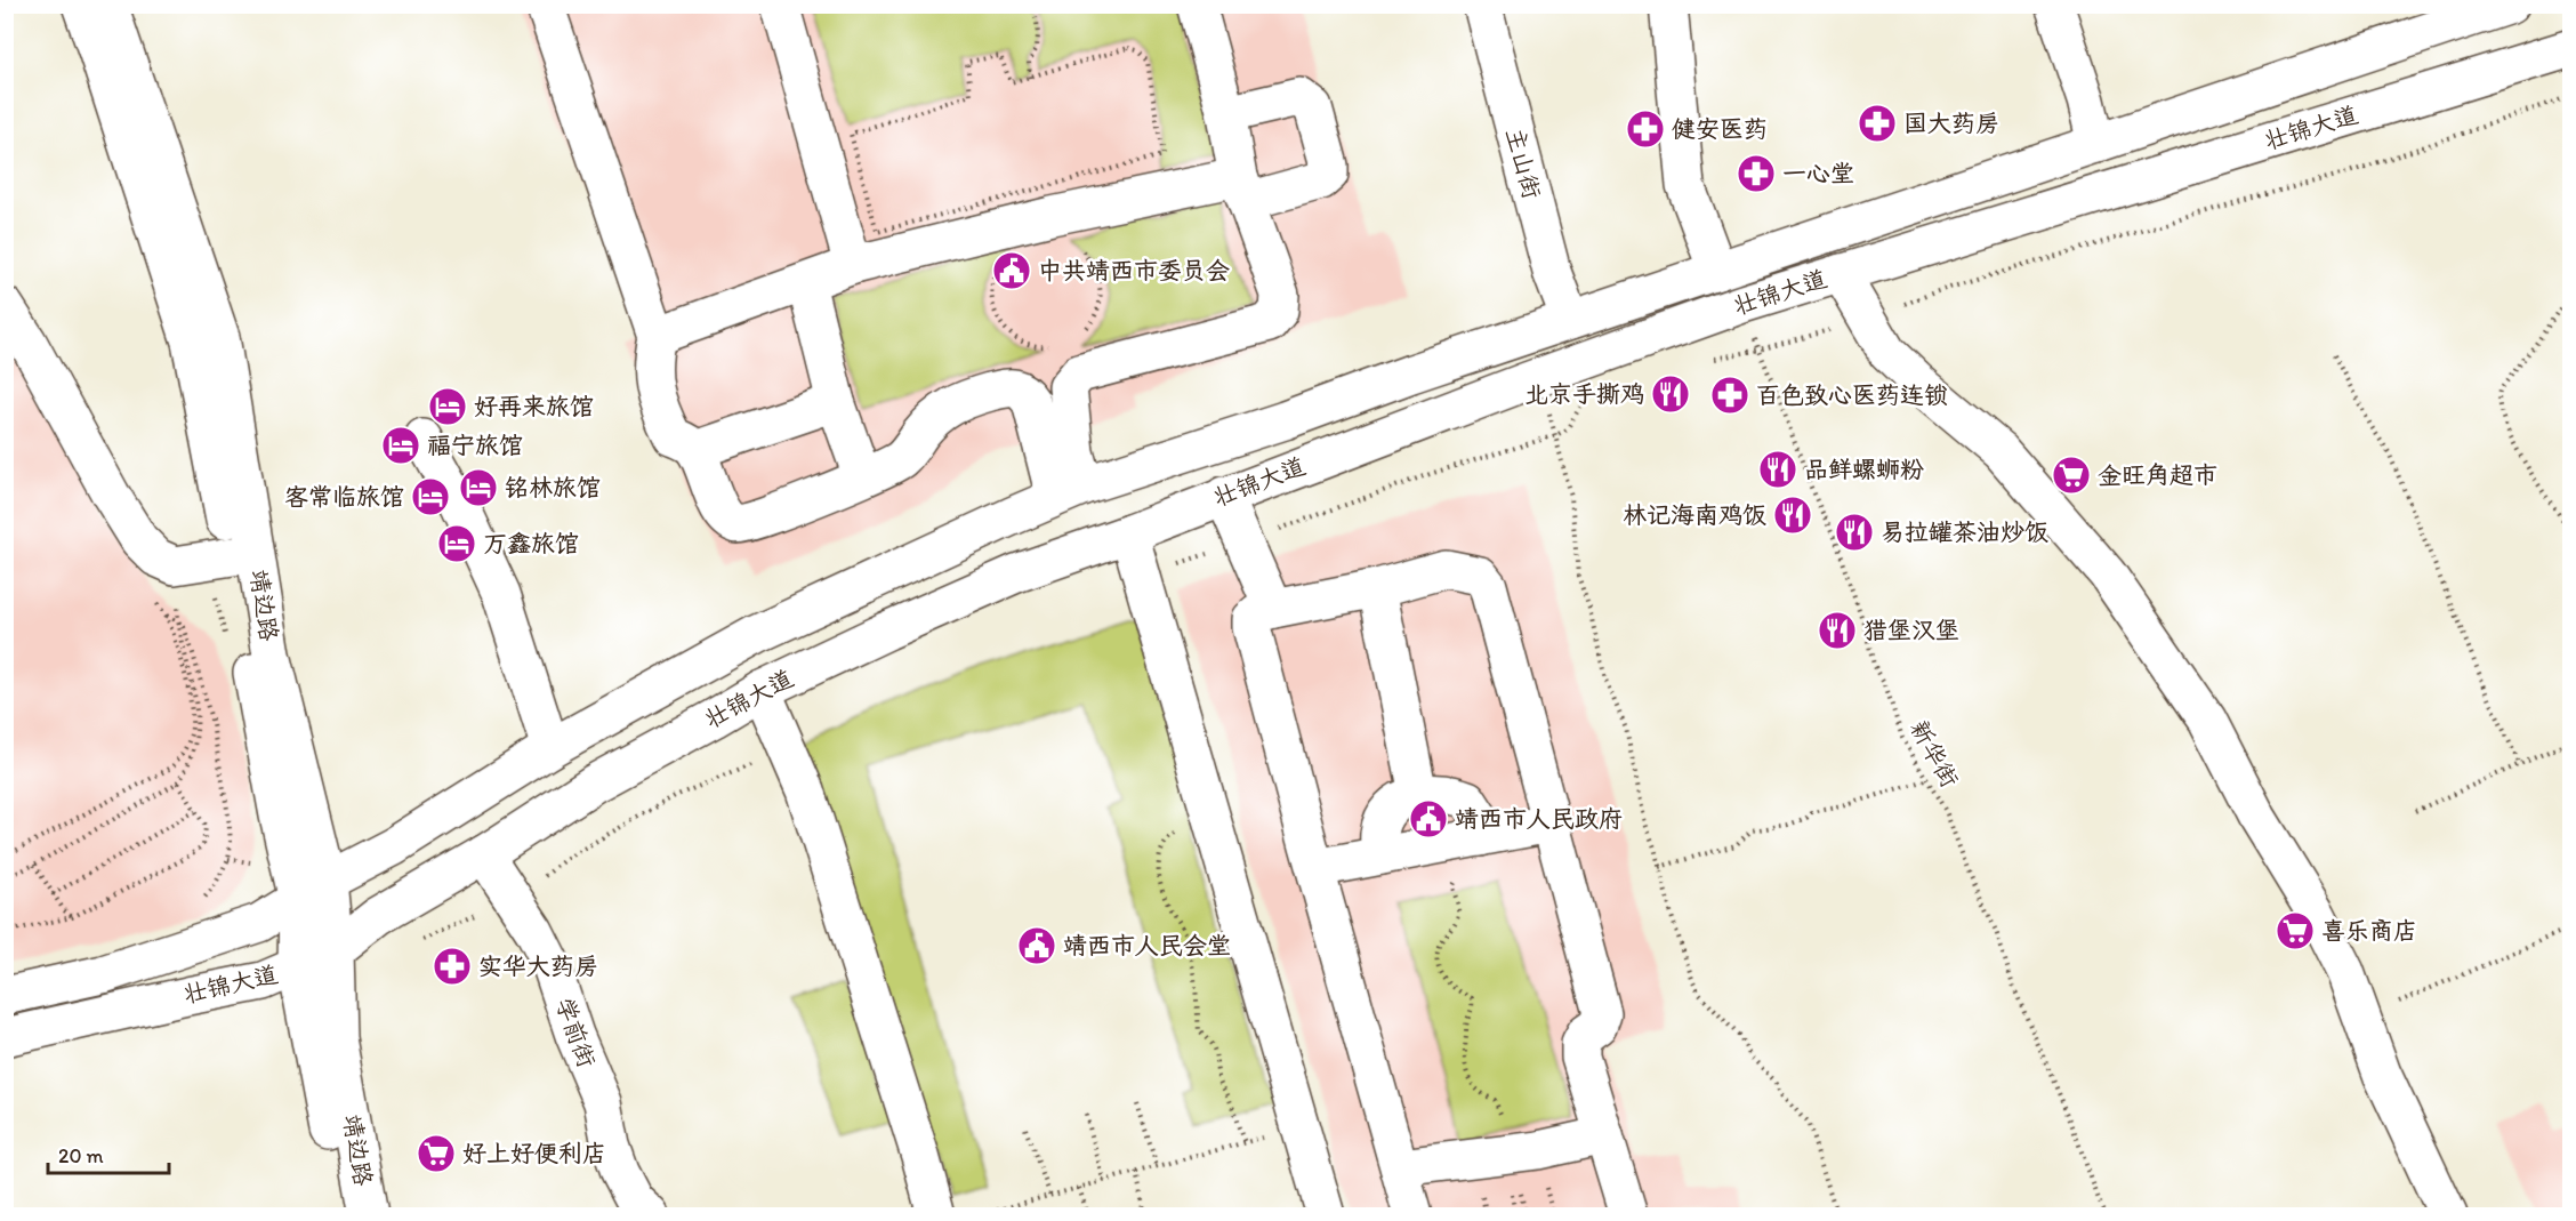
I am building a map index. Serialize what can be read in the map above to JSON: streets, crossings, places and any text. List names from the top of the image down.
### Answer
{
  "streets": {
    "main road": [
      "壮锦大道",
      "主山街",
      "靖边路",
      "学前街"
    ],
    "path": ["新华街"]
  },
  "crossings": [
    ["壮锦大道", "主山街"],
    ["壮锦大道", "靖边路"],
    ["壮锦大道", "新华街"],
    ["壮锦大道", "学前街"]
  ],
  "places": {
    "pharmacy": [
      "国大药房",
      "健安医药",
      "一心堂",
      "百色致心医药连锁",
      "实华大药房"
    ],
    "public building": ["中共靖西市委员会", "靖西市人民政府", "靖西市人民会堂"],
    "restaurant": [
      "北京手撕鸡",
      "品鲜螺蛳粉",
      "林记海南鸡饭",
      "易拉罐茶油炒饭",
      "猎堡汉堡"
    ],
    "hotel": [
      "好再来旅馆",
      "福宁旅馆",
      "铭林旅馆",
      "客常临旅馆",
      "万鑫旅馆"
    ],
    "supermarket": ["金旺角超市", "喜乐商店", "好上好便利店"]
  },
  "scale_bar": "20 m"
}
